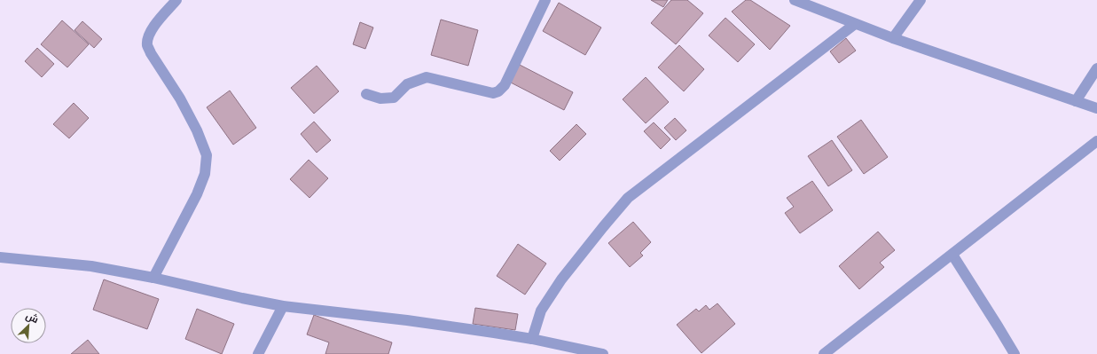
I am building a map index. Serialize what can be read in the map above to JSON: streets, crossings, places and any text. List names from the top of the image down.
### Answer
{
  "north": "top right"
}
